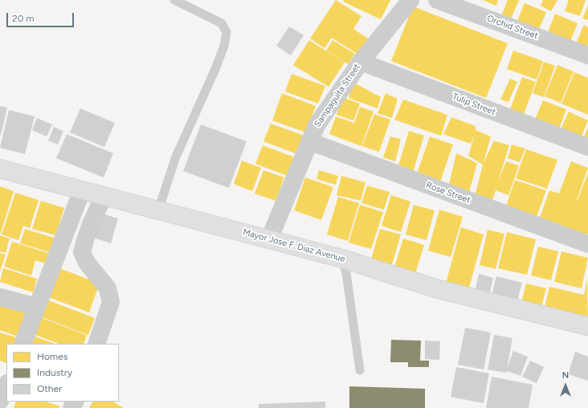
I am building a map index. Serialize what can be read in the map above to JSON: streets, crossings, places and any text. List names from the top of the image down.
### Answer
{
  "streets": {
    "street": [
      "Orchid Street",
      "Sampaguita Street",
      "Tulip Street",
      "Rose Street",
      "Mayor Jose F. Diaz Avenue"
    ]
  },
  "crossings": [
    ["Sampaguita Street", "Tulip Street"],
    ["Sampaguita Street", "Rose Street"],
    ["Sampaguita Street", "Mayor Jose F. Diaz Avenue"]
  ],
  "legend": ["Homes", "Industry", "Other"],
  "scale_bar": "20 m",
  "north": "top"
}
